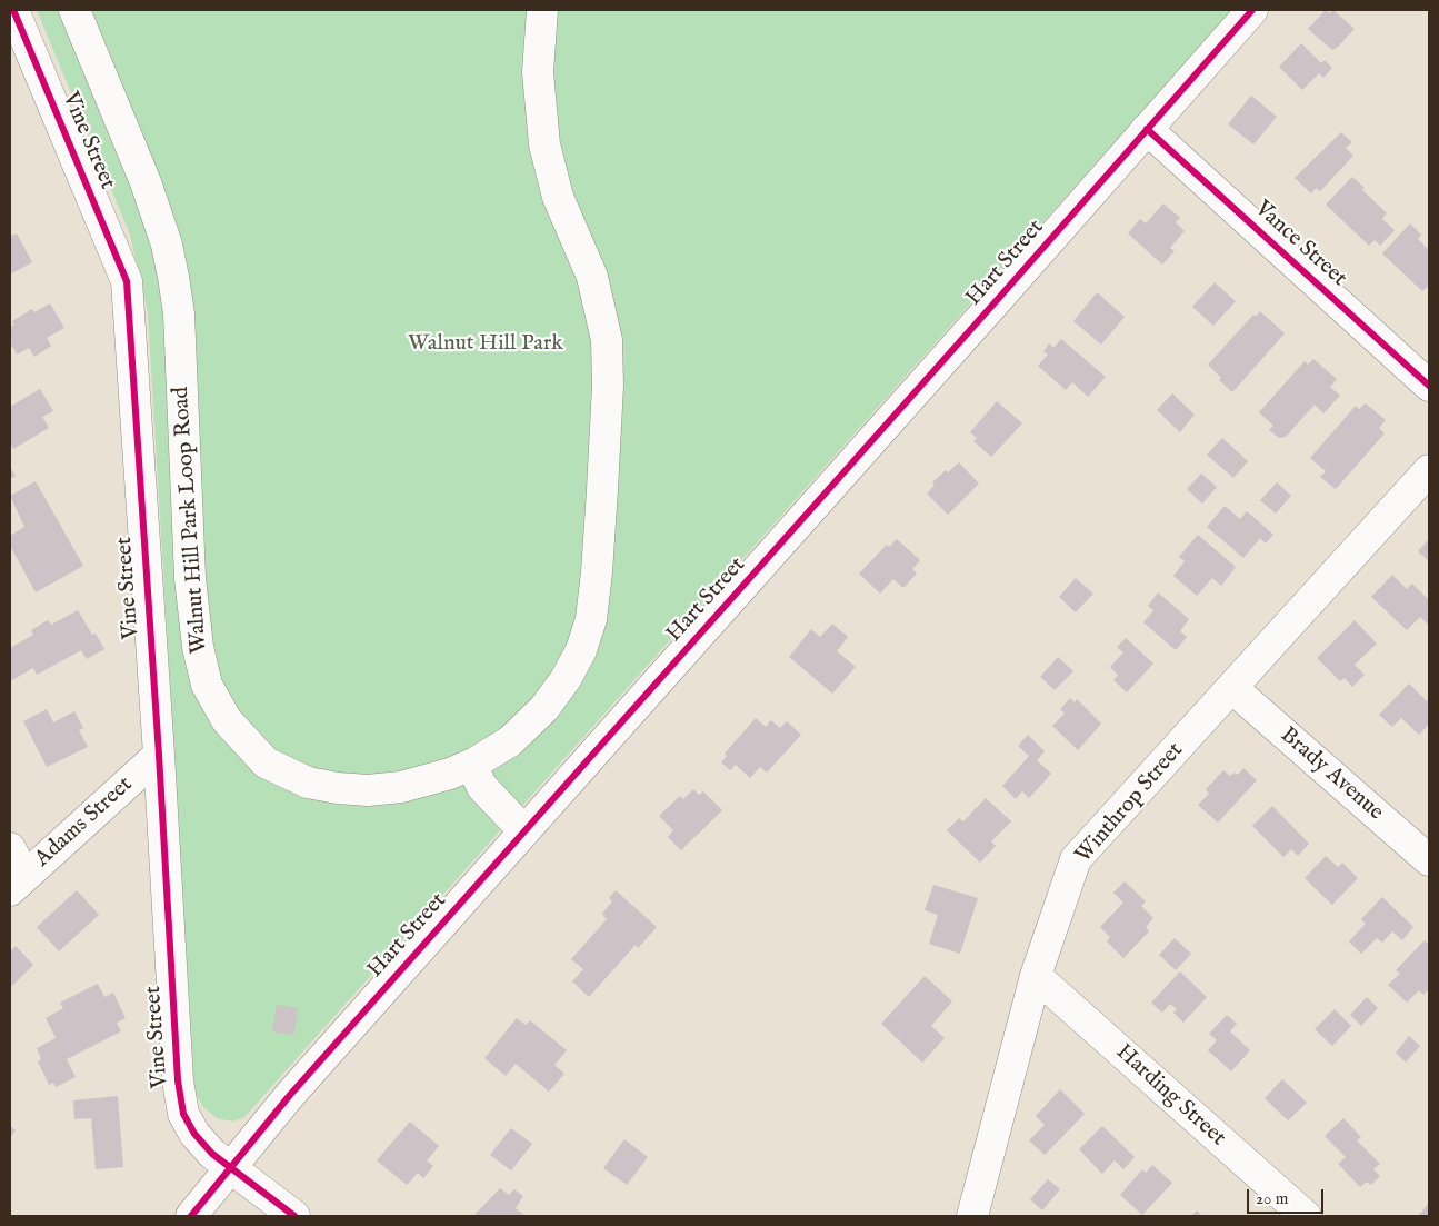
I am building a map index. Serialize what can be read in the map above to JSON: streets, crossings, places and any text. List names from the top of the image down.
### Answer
{
  "streets": {
    "street": [
      "Vine Street",
      "Vance Street",
      "Hart Street",
      "Walnut Hill Park Loop Road",
      "Brady Avenue",
      "Winthrop Street",
      "Adams Street",
      "Harding Street"
    ]
  },
  "crossings": [
    ["Vine Street", "Hart Street"],
    ["Vine Street", "Adams Street"],
    ["Vance Street", "Hart Street"],
    ["Brady Avenue", "Winthrop Street"],
    ["Winthrop Street", "Harding Street"]
  ],
  "parks": ["Walnut Hill Park"],
  "scale_bar": "20 m"
}
